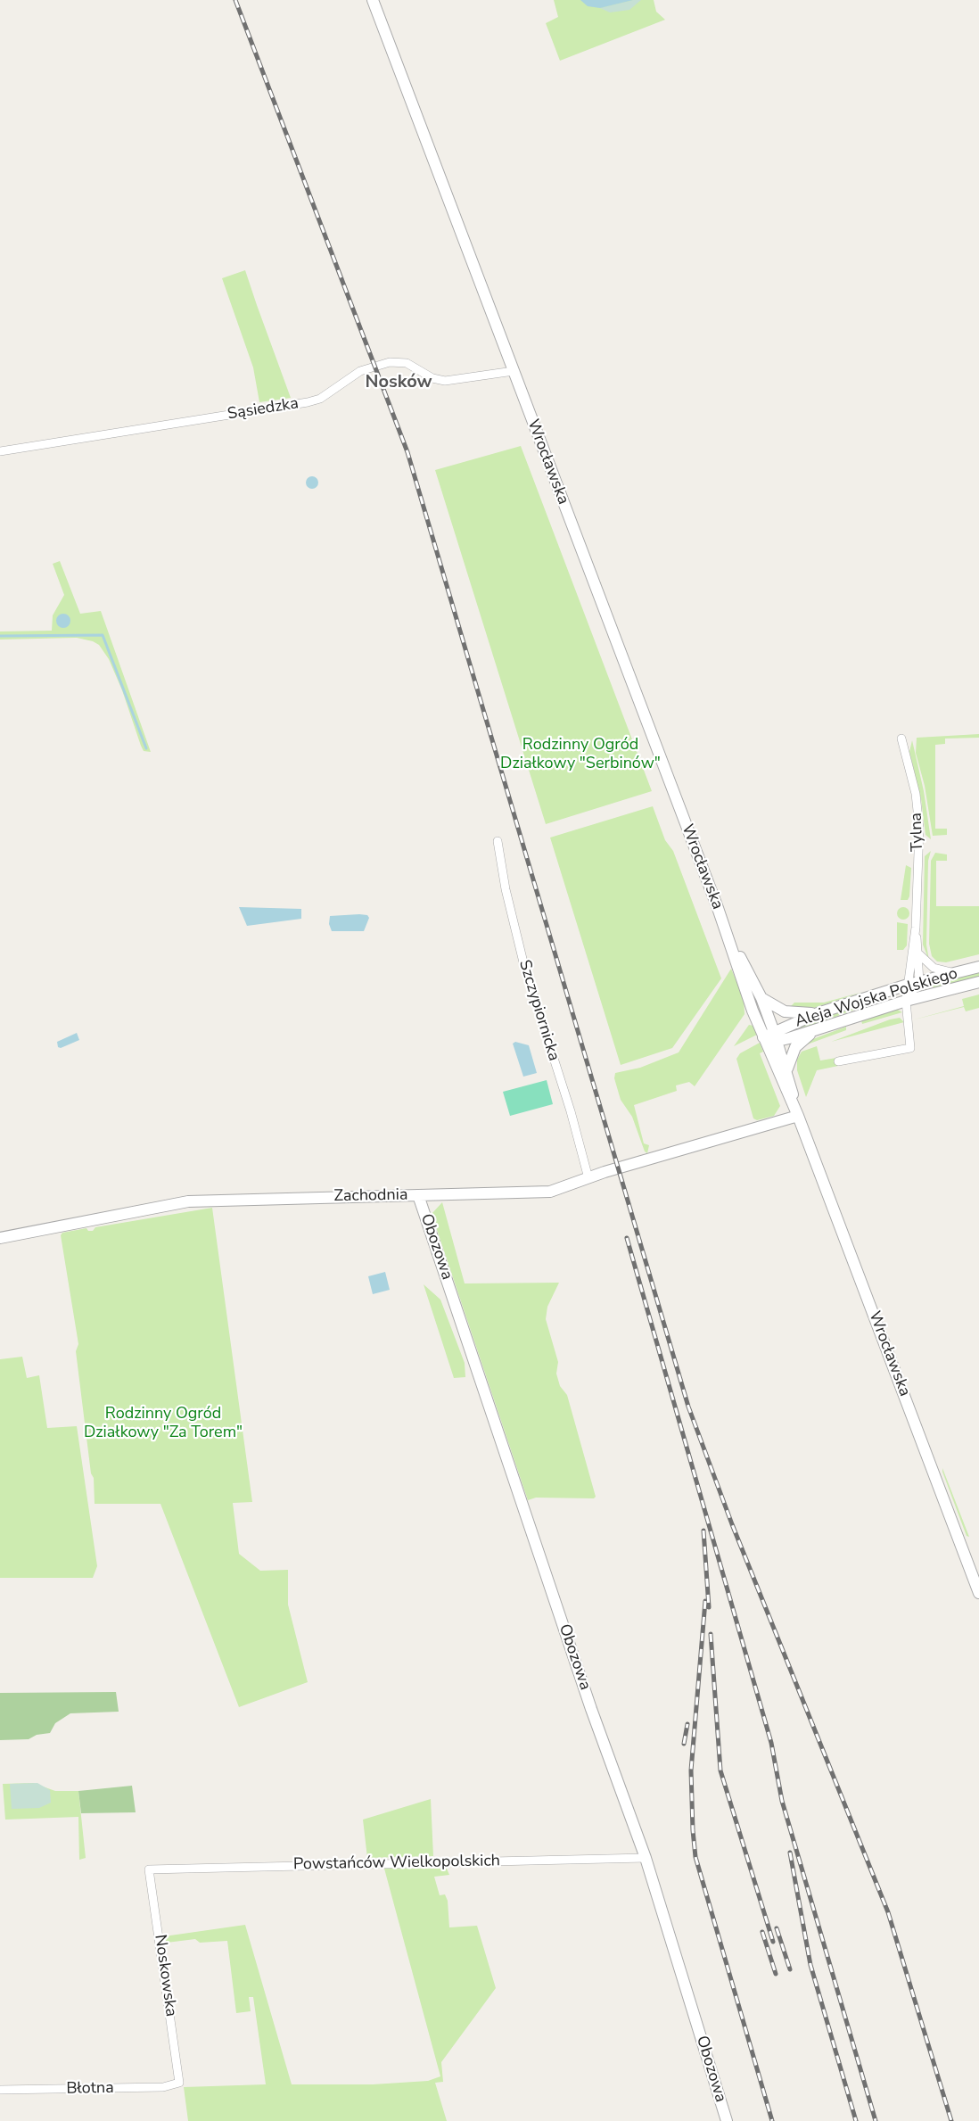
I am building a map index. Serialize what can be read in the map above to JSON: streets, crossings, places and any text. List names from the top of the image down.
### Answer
{
  "streets": {
    "street": [
      "Sąsiedzka",
      "Wrocławska",
      "Tylna",
      "Aleja Wojska Polskiego",
      "Szczypiornicka",
      "Zachodnia",
      "Obozowa",
      "Powstańców Wielkopolskich",
      "Noskowska",
      "Błotna"
    ]
  },
  "crossings": [
    ["Sąsiedzka", "Wrocławska"],
    ["Wrocławska", "Aleja Wojska Polskiego"],
    ["Wrocławska", "Zachodnia"],
    ["Tylna", "Aleja Wojska Polskiego"],
    ["Szczypiornicka", "Zachodnia"],
    ["Zachodnia", "Obozowa"],
    ["Obozowa", "Powstańców Wielkopolskich"],
    ["Powstańców Wielkopolskich", "Noskowska"],
    ["Noskowska", "Błotna"]
  ],
  "districts": ["Nosków"],
  "parks": ["Rodzinny Ogród Działkowy \"Serbinów\"", "Rodzinny Ogród Działkowy \"Za Torem\""]
}
